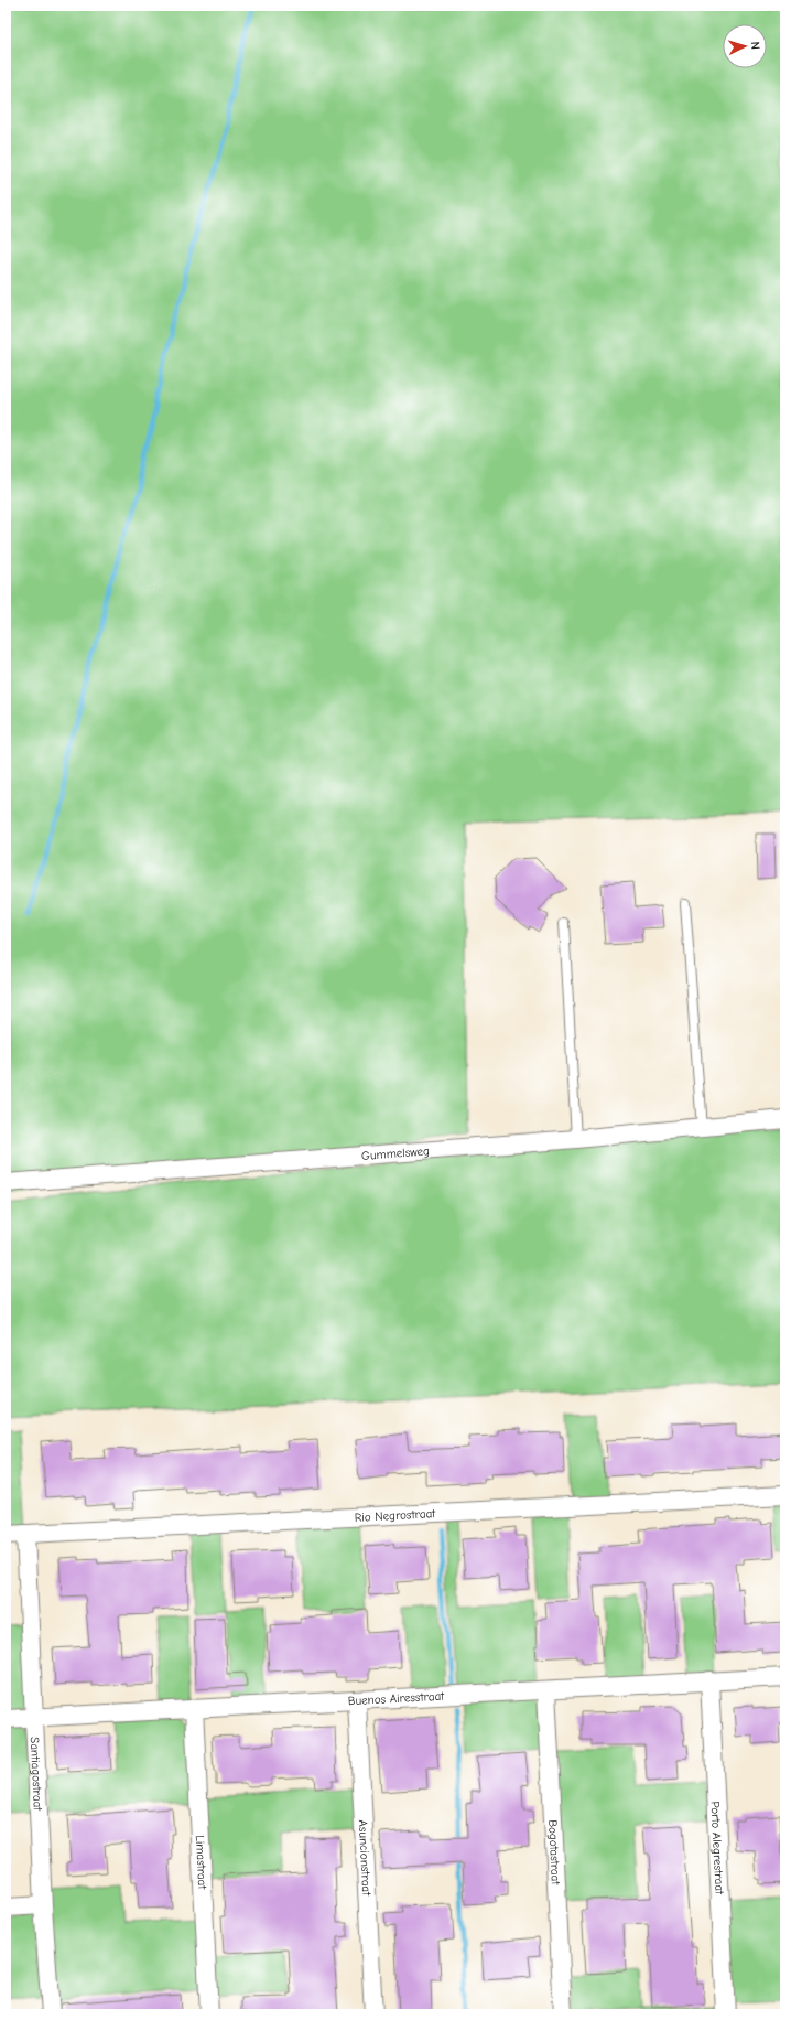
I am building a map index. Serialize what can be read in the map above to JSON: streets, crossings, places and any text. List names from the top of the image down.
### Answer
{
  "streets": {
    "street": [
      "Gummelsweg",
      "Rio Negrostraat",
      "Buenos Airesstraat",
      "Santiagostraat",
      "Porto Alegrestraat",
      "Bogotastraat",
      "Asuncionstraat",
      "Limastraat"
    ]
  },
  "crossings": [
    ["Rio Negrostraat", "Santiagostraat"],
    ["Buenos Airesstraat", "Santiagostraat"],
    ["Buenos Airesstraat", "Porto Alegrestraat"],
    ["Buenos Airesstraat", "Bogotastraat"],
    ["Buenos Airesstraat", "Asuncionstraat"],
    ["Buenos Airesstraat", "Limastraat"]
  ],
  "north": "right"
}
